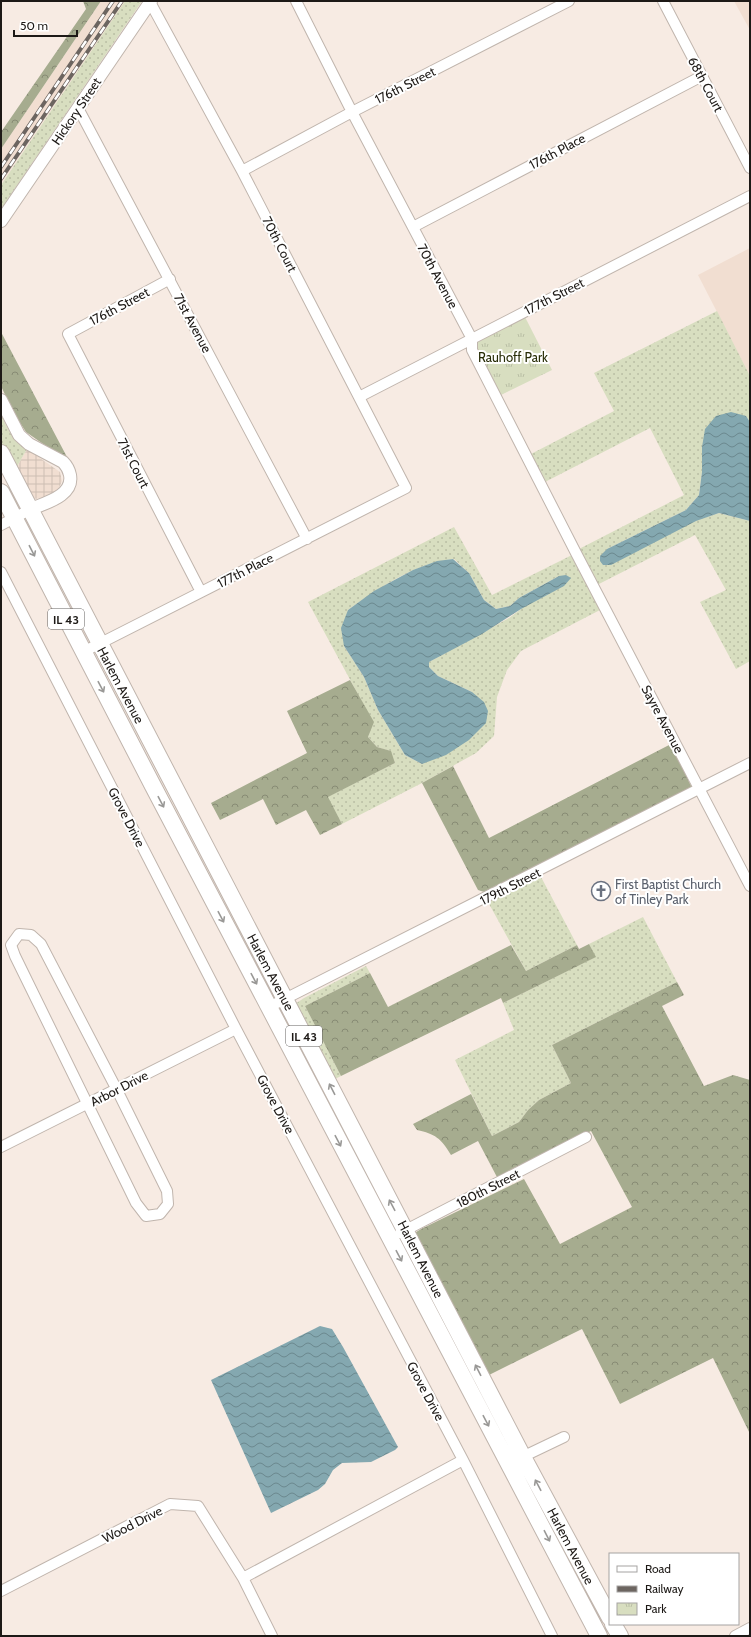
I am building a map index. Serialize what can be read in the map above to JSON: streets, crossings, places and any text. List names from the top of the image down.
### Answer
{
  "streets": {
    "main road": ["IL 43", "Harlem Avenue"],
    "street": [
      "68th Court",
      "176th Street",
      "Hickory Street",
      "176th Place",
      "70th Court",
      "70th Avenue",
      "177th Street",
      "71st Avenue",
      "71st Court",
      "177th Place",
      "Sayre Avenue",
      "Grove Drive",
      "179th Street",
      "Arbor Drive",
      "180th Street",
      "Wood Drive"
    ]
  },
  "crossings": [
    ["68th Court", "176th Place"],
    ["176th Street", "70th Court"],
    ["176th Street", "70th Avenue"],
    ["176th Street", "71st Avenue"],
    ["176th Street", "71st Court"],
    ["Hickory Street", "70th Court"],
    ["Hickory Street", "71st Avenue"],
    ["176th Place", "70th Avenue"],
    ["70th Court", "177th Street"],
    ["70th Court", "177th Place"],
    ["70th Avenue", "177th Street"],
    ["70th Avenue", "Sayre Avenue"],
    ["71st Avenue", "177th Place"],
    ["71st Court", "177th Place"],
    ["177th Place", "Harlem Avenue"],
    ["Harlem Avenue", "179th Street"],
    ["Harlem Avenue", "180th Street"],
    ["Sayre Avenue", "179th Street"],
    ["Grove Drive", "Arbor Drive"]
  ],
  "parks": ["Rauhoff Park"],
  "places": {
    "church": ["First Baptist Church of Tinley Park"]
  },
  "legend": ["Road", "Railway", "Park"],
  "scale_bar": "50 m"
}
